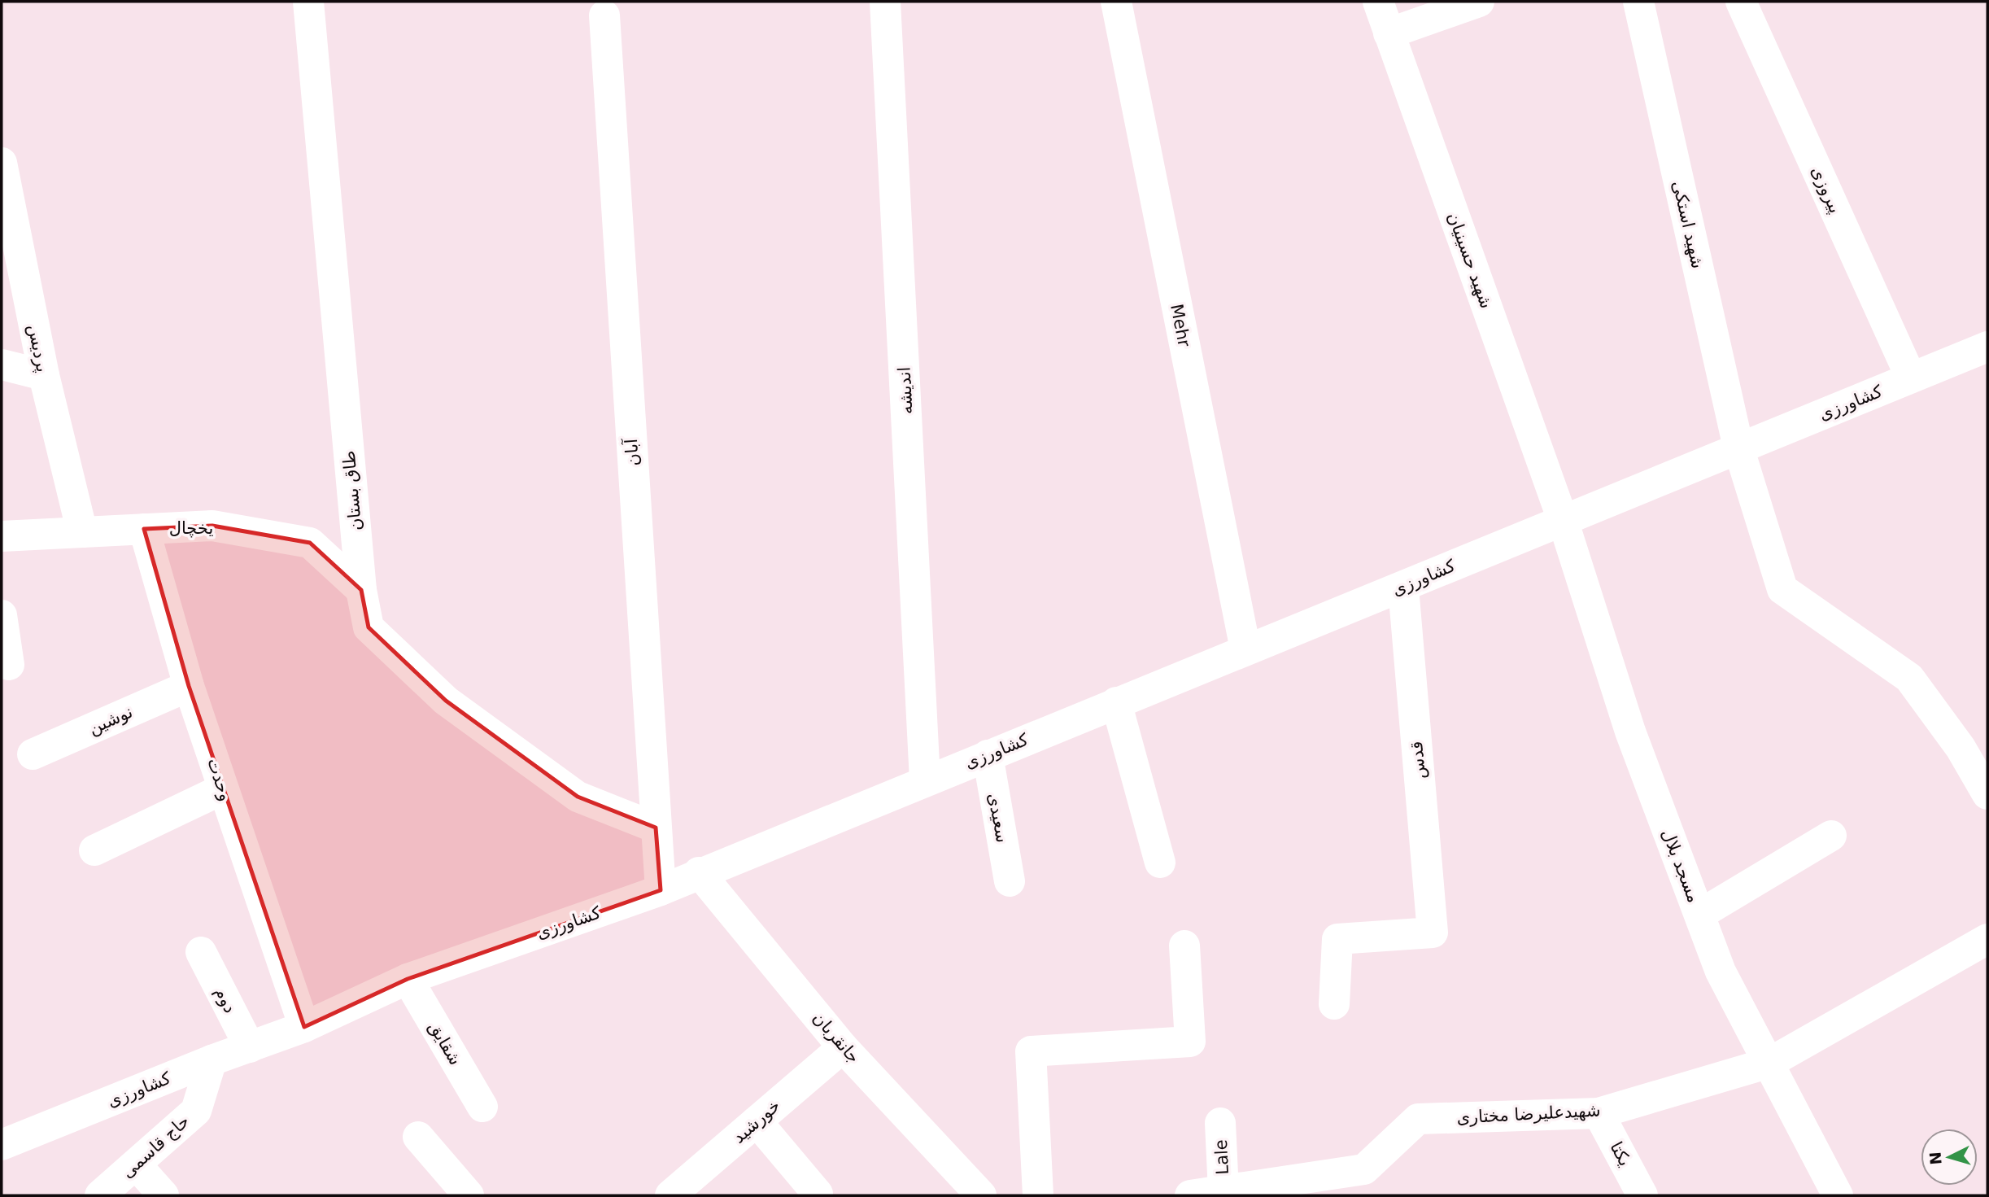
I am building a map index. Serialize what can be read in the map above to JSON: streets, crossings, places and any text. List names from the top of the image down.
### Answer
{
  "streets": {
    "street": [
      "پیروزی",
      "شهید استکی",
      "شهید حسینیان",
      "Mehr",
      "پردیس",
      "اندیشه",
      "کشاورزی",
      "آبان",
      "طاق بستان",
      "یخچال",
      "نوشین",
      "قدس",
      "وحدت",
      "سعیدی",
      "مسجد بلال",
      "دوم",
      "جانقربان",
      "شقایق",
      "شهیدعلیرضا مختاری",
      "خورشید",
      "حاج قاسمی",
      "یکتا",
      "Lale"
    ]
  },
  "crossings": [
    ["پیروزی", "کشاورزی"],
    ["شهید استکی", "کشاورزی"],
    ["شهید حسینیان", "کشاورزی"],
    ["شهید حسینیان", "مسجد بلال"],
    ["Mehr", "کشاورزی"],
    ["پردیس", "یخچال"],
    ["اندیشه", "کشاورزی"],
    ["کشاورزی", "آبان"],
    ["کشاورزی", "قدس"],
    ["کشاورزی", "وحدت"],
    ["کشاورزی", "سعیدی"],
    ["کشاورزی", "مسجد بلال"],
    ["کشاورزی", "دوم"],
    ["کشاورزی", "جانقربان"],
    ["کشاورزی", "شقایق"],
    ["کشاورزی", "حاج قاسمی"],
    ["آبان", "طاق بستان"],
    ["طاق بستان", "یخچال"],
    ["یخچال", "وحدت"],
    ["نوشین", "وحدت"],
    ["مسجد بلال", "شهیدعلیرضا مختاری"],
    ["جانقربان", "خورشید"],
    ["شهیدعلیرضا مختاری", "یکتا"],
    ["شهیدعلیرضا مختاری", "Lale"]
  ],
  "north": "left"
}
